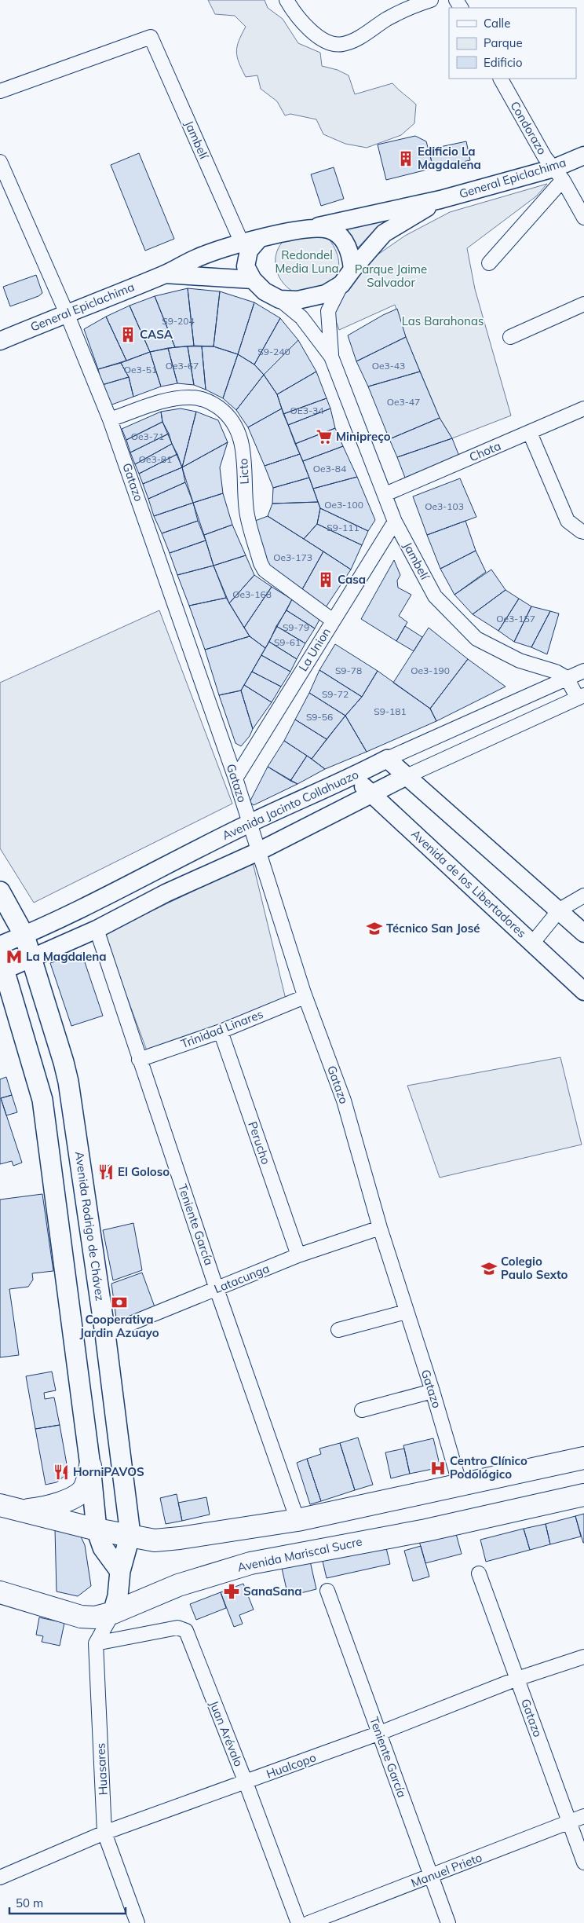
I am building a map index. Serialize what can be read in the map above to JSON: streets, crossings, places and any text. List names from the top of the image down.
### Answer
{
  "streets": {
    "main road": ["Avenida Rodrigo de Chávez", "Avenida Mariscal Sucre"],
    "street": [
      "Condorazo",
      "Jambelí",
      "General Epiclachima",
      "Chota",
      "Licto",
      "Gatazo",
      "La Union",
      "Avenida Jacinto Collahuazo",
      "Avenida de los Libertadores",
      "Trinidad Linares",
      "Perucho",
      "Teniente García",
      "Latacunga",
      "Juan Arévalo",
      "Hualcopo",
      "Huasares",
      "Manuel Prieto"
    ]
  },
  "crossings": [
    ["Condorazo", "General Epiclachima"],
    ["Jambelí", "General Epiclachima"],
    ["Jambelí", "Chota"],
    ["Jambelí", "La Union"],
    ["Jambelí", "Avenida Jacinto Collahuazo"],
    ["General Epiclachima", "Gatazo"],
    ["Licto", "Gatazo"],
    ["Licto", "La Union"],
    ["Gatazo", "La Union"],
    ["Gatazo", "Avenida Jacinto Collahuazo"],
    ["Gatazo", "Trinidad Linares"],
    ["Gatazo", "Latacunga"],
    ["Gatazo", "Hualcopo"],
    ["Gatazo", "Manuel Prieto"],
    ["Avenida Jacinto Collahuazo", "Avenida de los Libertadores"],
    ["Avenida Jacinto Collahuazo", "Teniente García"],
    ["Avenida Jacinto Collahuazo", "Avenida Rodrigo de Chávez"],
    ["Trinidad Linares", "Perucho"],
    ["Trinidad Linares", "Teniente García"],
    ["Perucho", "Latacunga"],
    ["Teniente García", "Latacunga"],
    ["Teniente García", "Hualcopo"],
    ["Teniente García", "Manuel Prieto"],
    ["Avenida Rodrigo de Chávez", "Latacunga"],
    ["Avenida Rodrigo de Chávez", "Avenida Mariscal Sucre"],
    ["Juan Arévalo", "Hualcopo"],
    ["Juan Arévalo", "Huasares"],
    ["Hualcopo", "Huasares"]
  ],
  "parks": ["Redondel Media Luna", "Parque Jaime Salvador", "Las Barahonas"],
  "places": {
    "building": ["Edificio La Magdalena", "CASA", "Casa"],
    "supermarket": ["Minipreço"],
    "school or university": ["Técnico San José", "Colegio Paulo Sexto"],
    "metro station": ["La Magdalena"],
    "restaurant": ["El Goloso", "HorniPAVOS"],
    "bank": ["Cooperativa Jardin Azuayo"],
    "hospital": ["Centro Clínico Podológico"],
    "pharmacy": ["SanaSana"]
  },
  "house_numbers": [
    "S9-204",
    "S9-240",
    "Oe3-67",
    "Oe3-43",
    "Oe3-51",
    "Oe3-47",
    "OE3-34",
    "Oe3-71",
    "Oe3-81",
    "Oe3-84",
    "Oe3-100",
    "Oe3-103",
    "S9-111",
    "Oe3-173",
    "Oe3-168",
    "Oe3-157",
    "S9-79",
    "S9-61",
    "S9-78",
    "Oe3-190",
    "S9-72",
    "S9-181",
    "S9-56"
  ],
  "legend": ["Calle", "Parque", "Edificio"],
  "scale_bar": "50 m"
}
